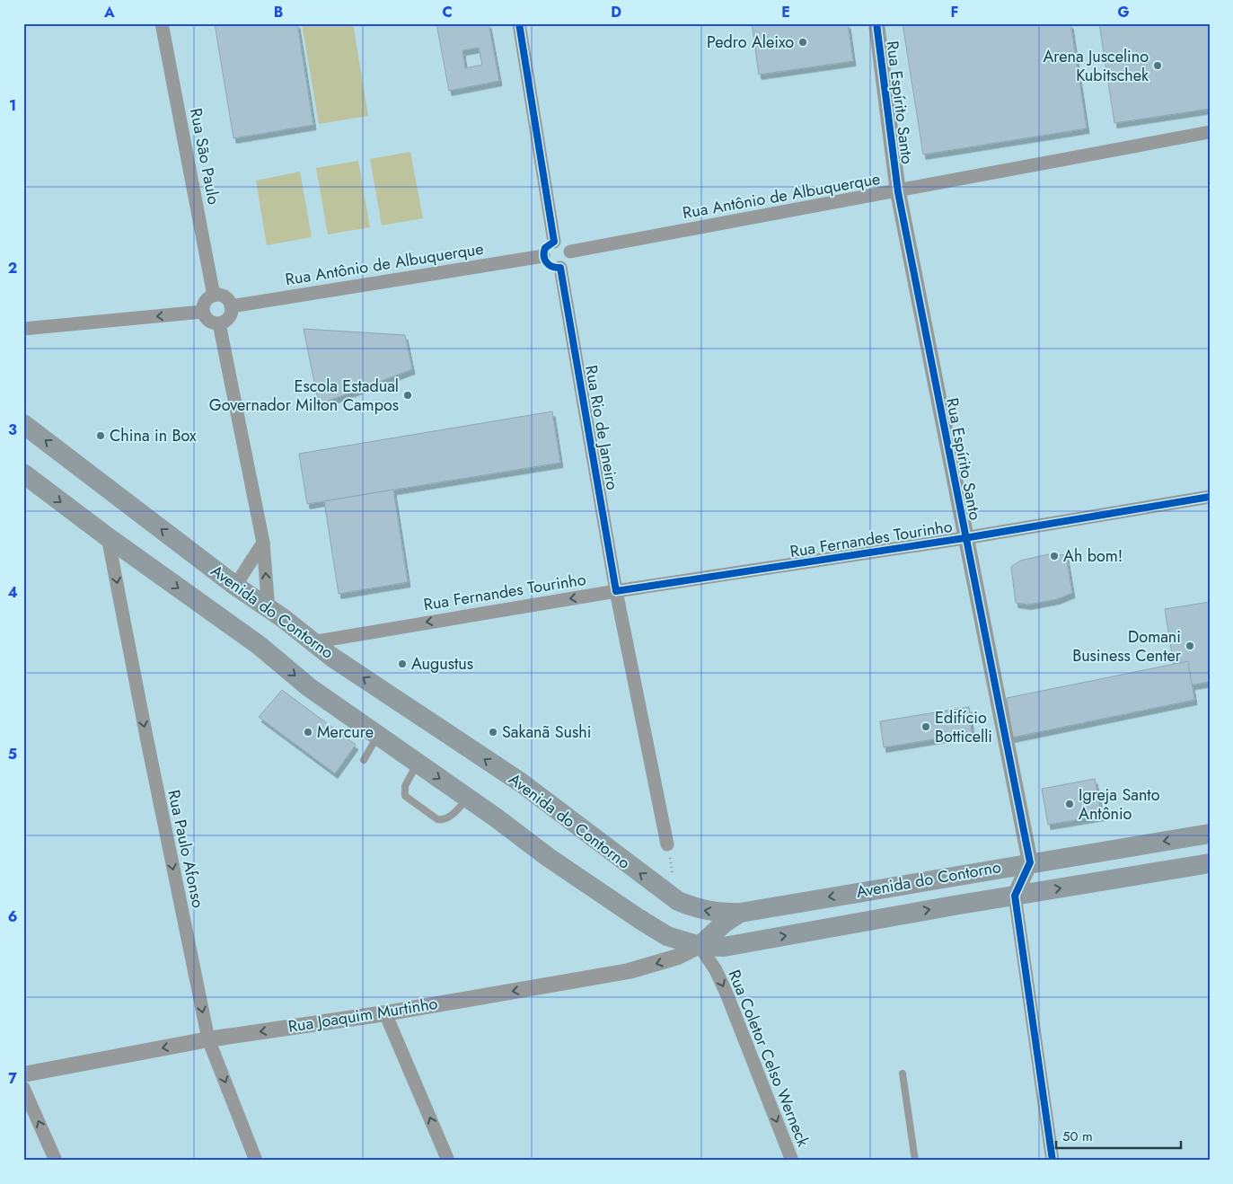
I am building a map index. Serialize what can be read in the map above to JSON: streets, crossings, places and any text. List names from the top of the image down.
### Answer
{
  "streets": {
    "main road": ["Avenida do Contorno"],
    "street": [
      "Rua Espírito Santo",
      "Rua São Paulo",
      "Rua Antônio de Albuquerque",
      "Rua Rio de Janeiro",
      "Rua Fernandes Tourinho",
      "Rua Paulo Afonso",
      "Rua Joaquim Murtinho",
      "Rua Coletor Celso Werneck"
    ]
  },
  "crossings": [
    ["Rua Espírito Santo", "Rua Antônio de Albuquerque"],
    ["Rua Espírito Santo", "Rua Fernandes Tourinho"],
    ["Rua Espírito Santo", "Avenida do Contorno"],
    ["Rua São Paulo", "Rua Antônio de Albuquerque"],
    ["Rua Antônio de Albuquerque", "Rua Rio de Janeiro"],
    ["Rua Rio de Janeiro", "Rua Fernandes Tourinho"],
    ["Rua Fernandes Tourinho", "Avenida do Contorno"],
    ["Avenida do Contorno", "Rua Paulo Afonso"],
    ["Avenida do Contorno", "Rua Joaquim Murtinho"],
    ["Avenida do Contorno", "Rua Coletor Celso Werneck"],
    ["Rua Paulo Afonso", "Rua Joaquim Murtinho"],
    ["Rua Joaquim Murtinho", "Rua Coletor Celso Werneck"]
  ],
  "one_way": ["Rua Paulo Afonso", "Rua Joaquim Murtinho", "Rua Coletor Celso Werneck"],
  "places": [
    "Pedro Aleixo",
    "Arena Juscelino Kubitschek",
    "Escola Estadual Governador Milton Campos",
    "China in Box",
    "Ah bom!",
    "Domani Business Center",
    "Augustus",
    "Edifício Botticelli",
    "Mercure",
    "Sakanã Sushi",
    "Igreja Santo Antônio"
  ],
  "scale_bar": "50 m",
  "grid": {
    "columns": [
      "A",
      "B",
      "C",
      "D",
      "E",
      "F",
      "G"
    ],
    "rows": [
      "1",
      "2",
      "3",
      "4",
      "5",
      "6",
      "7"
    ]
  }
}
